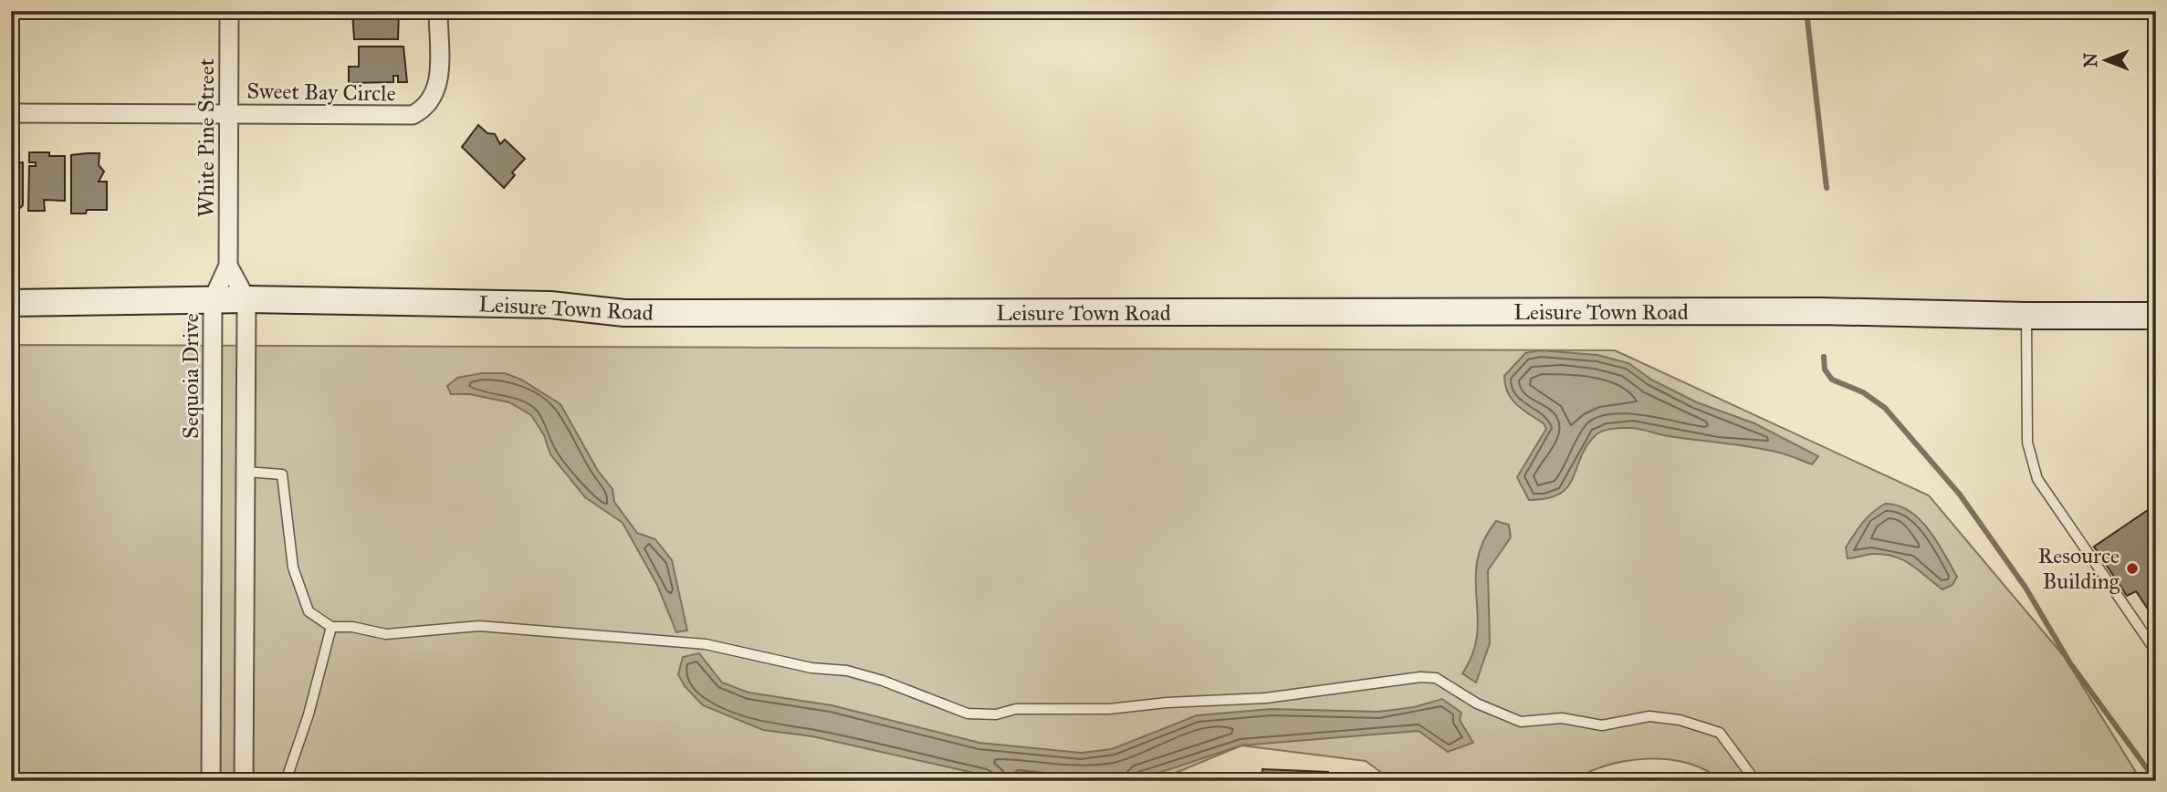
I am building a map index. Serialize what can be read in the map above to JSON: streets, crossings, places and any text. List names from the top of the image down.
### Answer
{
  "streets": {
    "main road": ["Leisure Town Road"],
    "street": ["Sweet Bay Circle", "White Pine Street", "Sequoia Drive"]
  },
  "crossings": [
    ["Sweet Bay Circle", "White Pine Street"],
    ["White Pine Street", "Sequoia Drive"],
    ["Leisure Town Road", "Sequoia Drive"]
  ],
  "places": ["Resource Building"],
  "north": "left"
}
